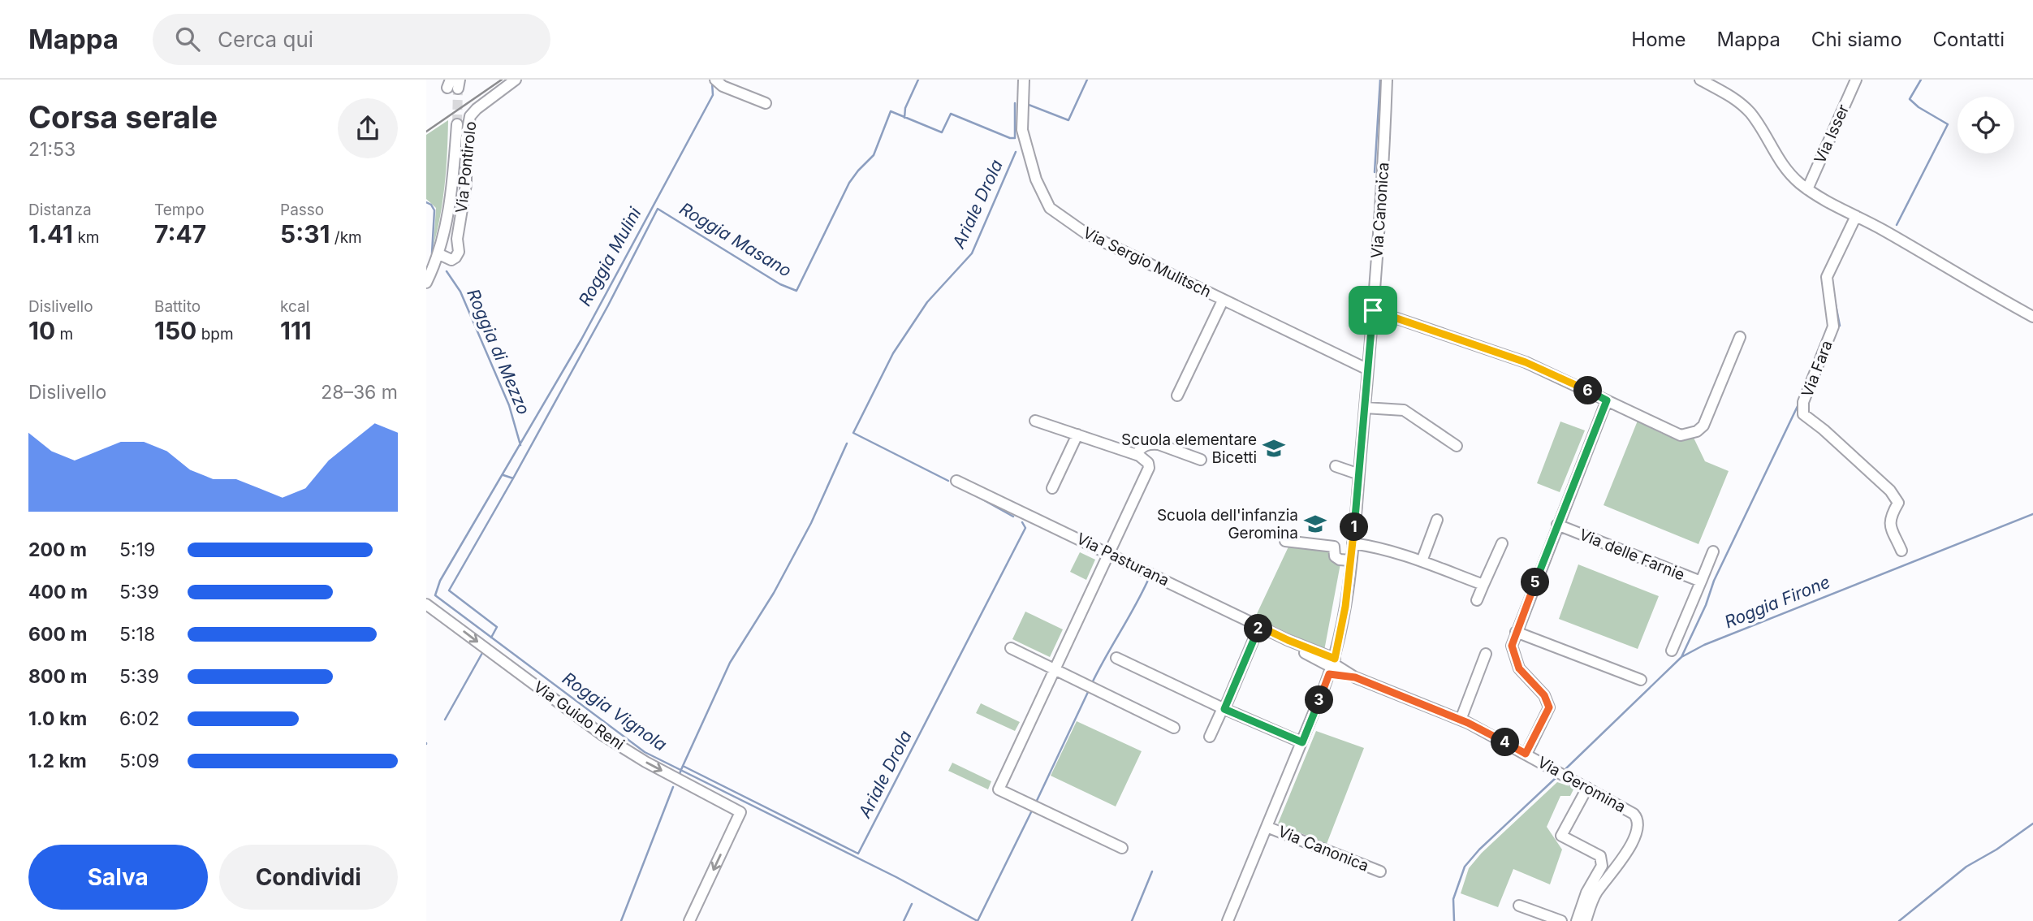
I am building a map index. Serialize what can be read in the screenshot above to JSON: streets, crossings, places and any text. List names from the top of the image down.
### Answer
{
  "streets": {
    "street": [
      "Via Isser",
      "Via Pontirolo",
      "Via Canonica",
      "Via Sergio Mulitsch",
      "Via Fara",
      "Via delle Farnie",
      "Via Pasturana",
      "Via Guido Reni",
      "Via Geromina"
    ]
  },
  "crossings": [
    ["Via Canonica", "Via Sergio Mulitsch"],
    ["Via Canonica", "Via Pasturana"],
    ["Via Canonica", "Via Geromina"],
    ["Via Pasturana", "Via Geromina"]
  ],
  "one_way": ["Via Guido Reni"],
  "water": [
    "Ariale Drola",
    "Roggia Masano",
    "Roggia Mulini",
    "Roggia di Mezzo",
    "Roggia Firone",
    "Roggia Vignola"
  ],
  "places": {
    "school or university": ["Scuola elementare Bicetti", "Scuola dell'infanzia Geromina"]
  },
  "page": {
    "header": "Mappa",
    "search": "Cerca qui",
    "nav": [
      "Home",
      "Mappa",
      "Chi siamo",
      "Contatti"
    ],
    "heading": ["Corsa serale", "21:53"],
    "stats": [
      ["Distanza", "1.41 km"],
      ["Tempo", "7:47"],
      ["Passo", "5:31 /km"],
      ["Dislivello", "10 m"],
      ["Battito", "150 bpm"],
      ["kcal", "111"]
    ],
    "chart": ["Dislivello", "28–36 m"],
    "pins": [
      "6",
      "1",
      "5",
      "2",
      "3",
      "4"
    ],
    "list": [
      {
        "name": "200 m",
        "note": "5:19"
      },
      {
        "name": "400 m",
        "note": "5:39"
      },
      {
        "name": "600 m",
        "note": "5:18"
      },
      {
        "name": "800 m",
        "note": "5:39"
      },
      {
        "name": "1.0 km",
        "note": "6:02"
      },
      {
        "name": "1.2 km",
        "note": "5:09"
      }
    ],
    "buttons": ["Salva", "Condividi"]
  }
}
